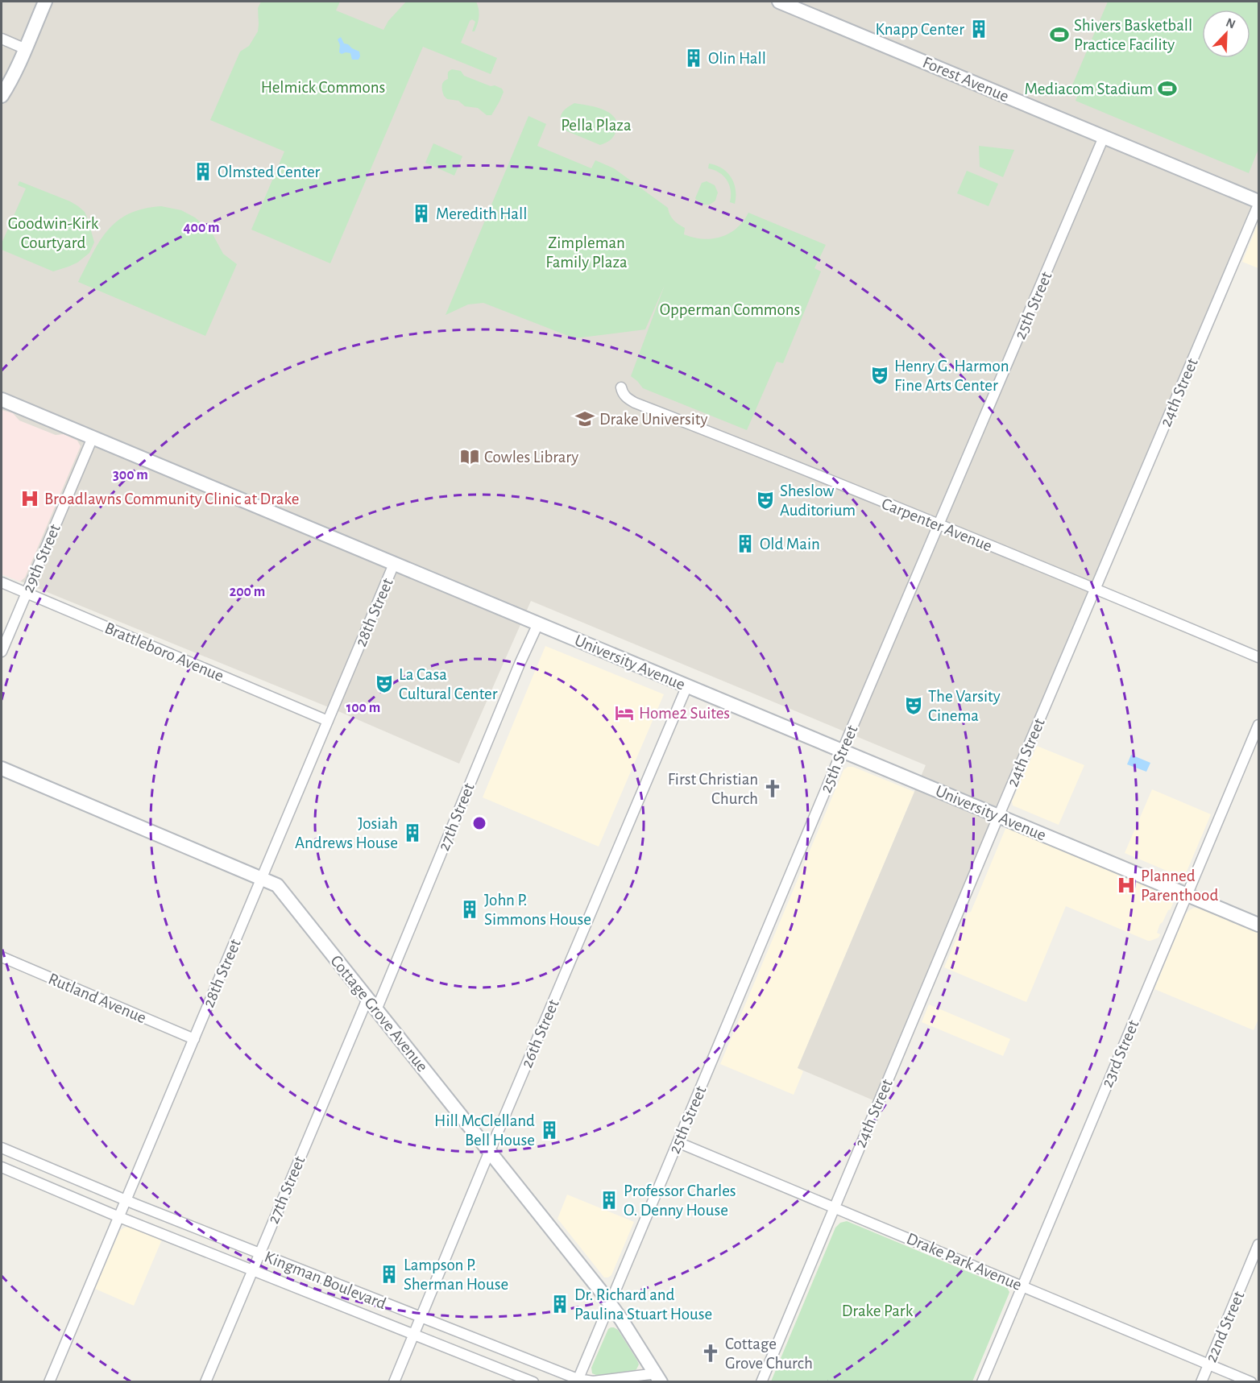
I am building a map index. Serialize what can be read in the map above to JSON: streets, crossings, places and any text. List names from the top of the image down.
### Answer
{
  "streets": {
    "main road": ["Forest Avenue", "University Avenue", "Cottage Grove Avenue"],
    "street": [
      "25th Street",
      "24th Street",
      "Carpenter Avenue",
      "29th Street",
      "28th Street",
      "Brattleboro Avenue",
      "27th Street",
      "Rutland Avenue",
      "26th Street",
      "23rd Street",
      "Drake Park Avenue",
      "Kingman Boulevard",
      "22nd Street"
    ]
  },
  "crossings": [
    ["Forest Avenue", "25th Street"],
    ["Forest Avenue", "24th Street"],
    ["25th Street", "Carpenter Avenue"],
    ["25th Street", "University Avenue"],
    ["25th Street", "Cottage Grove Avenue"],
    ["25th Street", "Drake Park Avenue"],
    ["25th Street", "Kingman Boulevard"],
    ["24th Street", "Carpenter Avenue"],
    ["24th Street", "University Avenue"],
    ["24th Street", "Drake Park Avenue"],
    ["29th Street", "Brattleboro Avenue"],
    ["29th Street", "University Avenue"],
    ["28th Street", "Brattleboro Avenue"],
    ["28th Street", "University Avenue"],
    ["28th Street", "Rutland Avenue"],
    ["28th Street", "Cottage Grove Avenue"],
    ["28th Street", "Kingman Boulevard"],
    ["University Avenue", "27th Street"],
    ["University Avenue", "26th Street"],
    ["University Avenue", "23rd Street"],
    ["27th Street", "Cottage Grove Avenue"],
    ["27th Street", "Kingman Boulevard"],
    ["Cottage Grove Avenue", "26th Street"],
    ["Cottage Grove Avenue", "Kingman Boulevard"],
    ["26th Street", "Kingman Boulevard"],
    ["23rd Street", "Drake Park Avenue"],
    ["Drake Park Avenue", "22nd Street"]
  ],
  "parks": [
    "Helmick Commons",
    "Pella Plaza",
    "Goodwin-Kirk Courtyard",
    "Zimpleman Family Plaza",
    "Opperman Commons",
    "Drake Park"
  ],
  "places": {
    "building": [
      "Knapp Center",
      "Olin Hall",
      "Olmsted Center",
      "Meredith Hall",
      "Old Main",
      "Josiah Andrews House",
      "John P. Simmons House",
      "Hill McClelland Bell House",
      "Professor Charles O. Denny House",
      "Lampson P. Sherman House",
      "Dr. Richard and Paulina Stuart House"
    ],
    "sports": ["Shivers Basketball Practice Facility", "Mediacom Stadium"],
    "theatre": [
      "Henry G. Harmon Fine Arts Center",
      "Sheslow Auditorium",
      "La Casa Cultural Center",
      "The Varsity Cinema"
    ],
    "school or university": ["Drake University"],
    "library": ["Cowles Library"],
    "hospital": ["Broadlawns Community Clinic at Drake", "Planned Parenthood"],
    "hotel": ["Home2 Suites"],
    "church": ["First Christian Church", "Cottage Grove Church"]
  },
  "north": "top right",
  "rings": [
    "400 m",
    "300 m",
    "200 m",
    "100 m"
  ]
}
